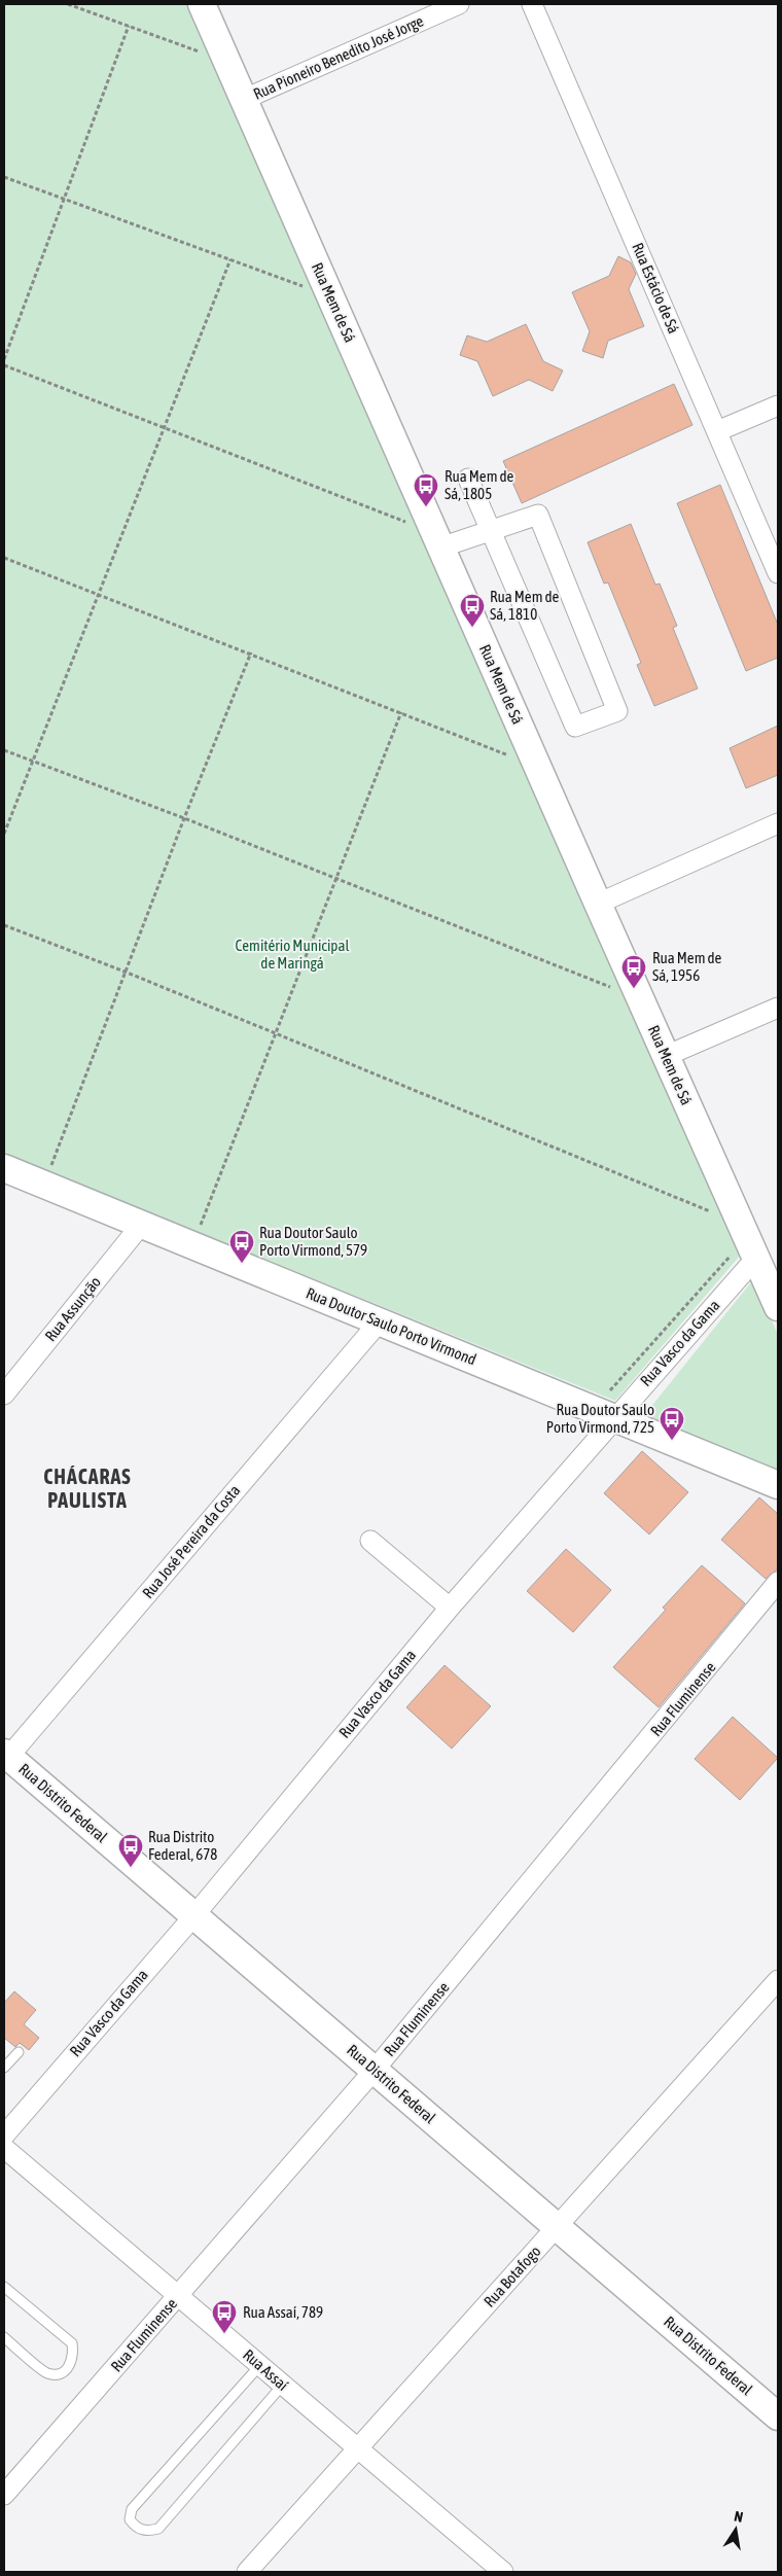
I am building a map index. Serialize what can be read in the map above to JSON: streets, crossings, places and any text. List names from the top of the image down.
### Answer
{
  "streets": {
    "street": [
      "Rua Pioneiro Benedito José Jorge",
      "Rua Estácio de Sá",
      "Rua Mem de Sá",
      "Rua Assunção",
      "Rua Doutor Saulo Porto Virmond",
      "Rua Vasco da Gama",
      "Rua José Pereira da Costa",
      "Rua Fluminense",
      "Rua Distrito Federal",
      "Rua Botafogo",
      "Rua Assaí"
    ]
  },
  "crossings": [
    ["Rua Pioneiro Benedito José Jorge", "Rua Mem de Sá"],
    ["Rua Mem de Sá", "Rua Vasco da Gama"],
    ["Rua Assunção", "Rua Doutor Saulo Porto Virmond"],
    ["Rua Doutor Saulo Porto Virmond", "Rua Vasco da Gama"],
    ["Rua Doutor Saulo Porto Virmond", "Rua José Pereira da Costa"],
    ["Rua Vasco da Gama", "Rua Distrito Federal"],
    ["Rua José Pereira da Costa", "Rua Distrito Federal"],
    ["Rua Fluminense", "Rua Distrito Federal"],
    ["Rua Fluminense", "Rua Assaí"],
    ["Rua Distrito Federal", "Rua Botafogo"],
    ["Rua Botafogo", "Rua Assaí"]
  ],
  "districts": ["CHÁCARAS PAULISTA"],
  "parks": ["Cemitério Municipal de Maringá"],
  "places": {
    "bus stop": [
      "Rua Mem de Sá, 1805",
      "Rua Mem de Sá, 1810",
      "Rua Mem de Sá, 1956",
      "Rua Doutor Saulo Porto Virmond, 579",
      "Rua Doutor Saulo Porto Virmond, 725",
      "Rua Distrito Federal, 678",
      "Rua Assaí, 789"
    ]
  },
  "north": "top"
}
